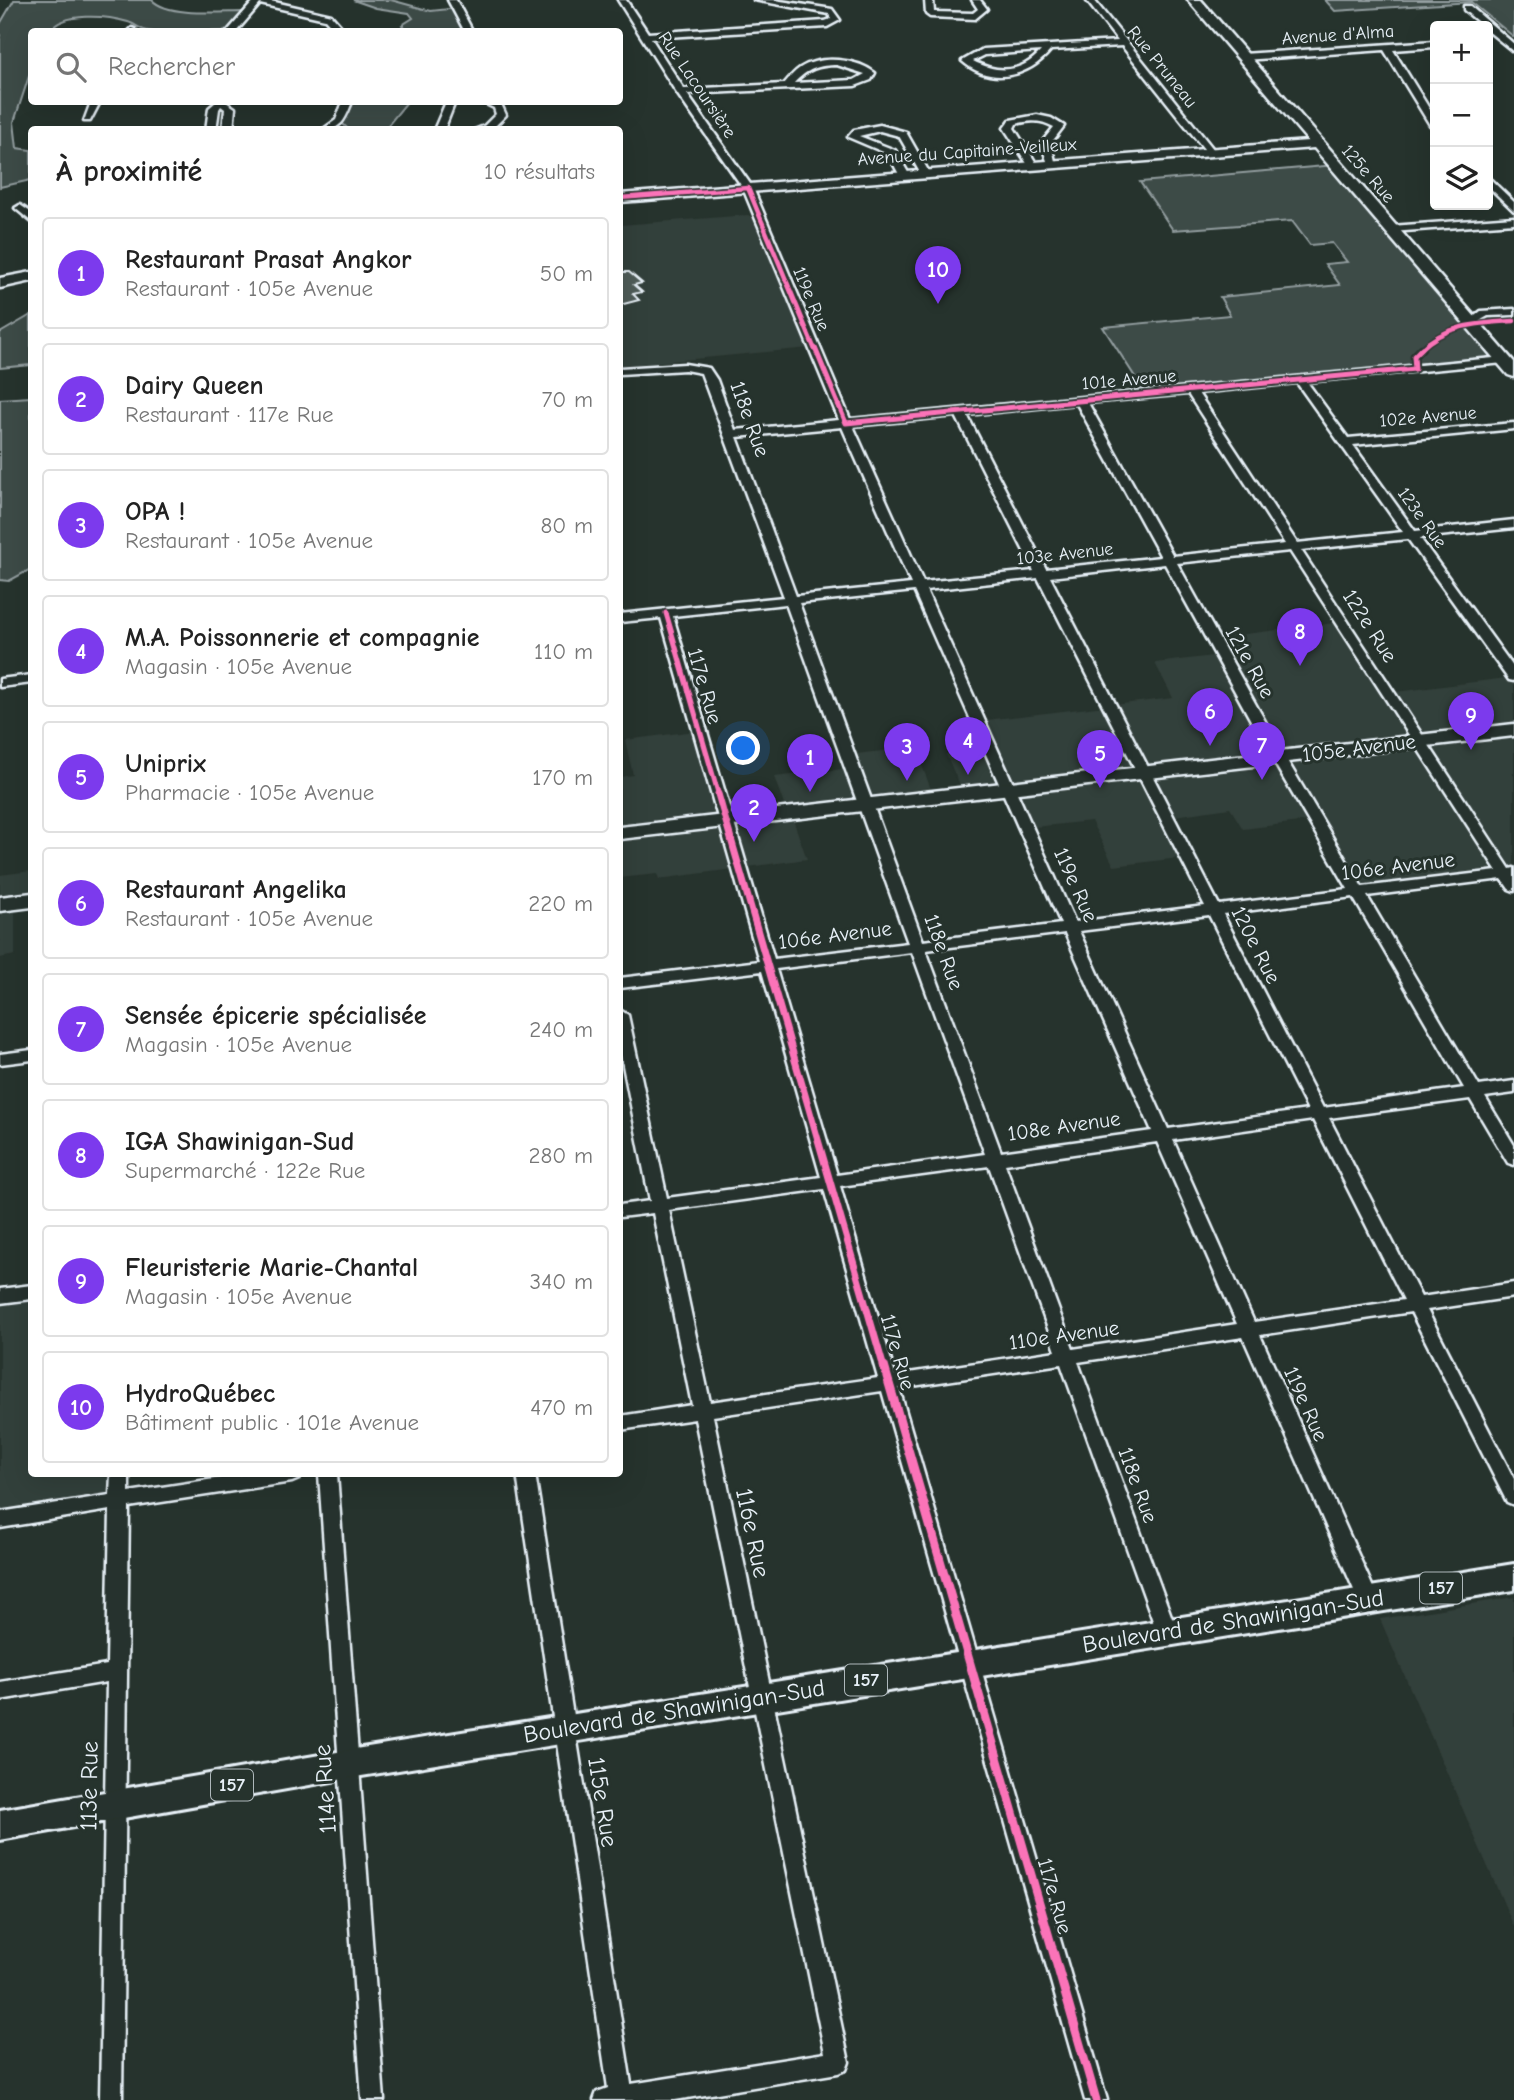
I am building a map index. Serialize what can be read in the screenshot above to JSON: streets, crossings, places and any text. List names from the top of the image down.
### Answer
{
  "streets": {
    "main road": ["157", "Boulevard de Shawinigan-Sud"],
    "street": [
      "Avenue d'Alma",
      "Rue Pruneau",
      "Rue Lacoursière",
      "Avenue du Capitaine-Veilleux",
      "125e Rue",
      "119e Rue",
      "101e Avenue",
      "102e Avenue",
      "118e Rue",
      "123e Rue",
      "103e Avenue",
      "122e Rue",
      "121e Rue",
      "117e Rue",
      "105e Avenue",
      "106e Avenue",
      "120e Rue",
      "108e Avenue",
      "110e Avenue",
      "116e Rue",
      "113e Rue",
      "114e Rue",
      "115e Rue"
    ]
  },
  "crossings": [
    ["Avenue d'Alma", "125e Rue"],
    ["Rue Pruneau", "Avenue du Capitaine-Veilleux"],
    ["Rue Lacoursière", "Avenue du Capitaine-Veilleux"],
    ["Rue Lacoursière", "119e Rue"],
    ["Avenue du Capitaine-Veilleux", "125e Rue"],
    ["Avenue du Capitaine-Veilleux", "119e Rue"],
    ["125e Rue", "101e Avenue"],
    ["119e Rue", "101e Avenue"],
    ["119e Rue", "103e Avenue"],
    ["119e Rue", "105e Avenue"],
    ["119e Rue", "106e Avenue"],
    ["119e Rue", "108e Avenue"],
    ["119e Rue", "110e Avenue"],
    ["119e Rue", "Boulevard de Shawinigan-Sud"],
    ["101e Avenue", "118e Rue"],
    ["101e Avenue", "123e Rue"],
    ["101e Avenue", "122e Rue"],
    ["101e Avenue", "121e Rue"],
    ["101e Avenue", "120e Rue"],
    ["102e Avenue", "123e Rue"],
    ["118e Rue", "103e Avenue"],
    ["118e Rue", "105e Avenue"],
    ["118e Rue", "106e Avenue"],
    ["118e Rue", "108e Avenue"],
    ["118e Rue", "110e Avenue"],
    ["118e Rue", "Boulevard de Shawinigan-Sud"],
    ["123e Rue", "103e Avenue"],
    ["103e Avenue", "122e Rue"],
    ["103e Avenue", "121e Rue"],
    ["103e Avenue", "117e Rue"],
    ["103e Avenue", "120e Rue"],
    ["122e Rue", "105e Avenue"],
    ["122e Rue", "106e Avenue"],
    ["121e Rue", "105e Avenue"],
    ["121e Rue", "106e Avenue"],
    ["121e Rue", "108e Avenue"],
    ["117e Rue", "105e Avenue"],
    ["117e Rue", "106e Avenue"],
    ["117e Rue", "108e Avenue"],
    ["117e Rue", "110e Avenue"],
    ["117e Rue", "Boulevard de Shawinigan-Sud"],
    ["105e Avenue", "120e Rue"],
    ["106e Avenue", "120e Rue"],
    ["120e Rue", "108e Avenue"],
    ["120e Rue", "110e Avenue"],
    ["108e Avenue", "116e Rue"],
    ["110e Avenue", "116e Rue"],
    ["116e Rue", "Boulevard de Shawinigan-Sud"],
    ["116e Rue", "115e Rue"],
    ["Boulevard de Shawinigan-Sud", "113e Rue"],
    ["Boulevard de Shawinigan-Sud", "114e Rue"],
    ["Boulevard de Shawinigan-Sud", "115e Rue"]
  ],
  "page": {
    "map_buttons": ["+", "−"],
    "search": "Rechercher",
    "heading": ["À proximité", "10 résultats"],
    "list": [
      {
        "mark": "1",
        "name": "Restaurant Prasat Angkor",
        "note": "Restaurant · 105e Avenue",
        "value": "50 m"
      },
      {
        "mark": "2",
        "name": "Dairy Queen",
        "note": "Restaurant · 117e Rue",
        "value": "70 m"
      },
      {
        "mark": "3",
        "name": "OPA !",
        "note": "Restaurant · 105e Avenue",
        "value": "80 m"
      },
      {
        "mark": "4",
        "name": "M.A. Poissonnerie et compagnie",
        "note": "Magasin · 105e Avenue",
        "value": "110 m"
      },
      {
        "mark": "5",
        "name": "Uniprix",
        "note": "Pharmacie · 105e Avenue",
        "value": "170 m"
      },
      {
        "mark": "6",
        "name": "Restaurant Angelika",
        "note": "Restaurant · 105e Avenue",
        "value": "220 m"
      },
      {
        "mark": "7",
        "name": "Sensée épicerie spécialisée",
        "note": "Magasin · 105e Avenue",
        "value": "240 m"
      },
      {
        "mark": "8",
        "name": "IGA Shawinigan-Sud",
        "note": "Supermarché · 122e Rue",
        "value": "280 m"
      },
      {
        "mark": "9",
        "name": "Fleuristerie Marie-Chantal",
        "note": "Magasin · 105e Avenue",
        "value": "340 m"
      },
      {
        "mark": "10",
        "name": "HydroQuébec",
        "note": "Bâtiment public · 101e Avenue",
        "value": "470 m"
      }
    ],
    "pins": [
      "10",
      "8",
      "6",
      "9",
      "4",
      "7",
      "3",
      "5",
      "1",
      "2"
    ]
  }
}
